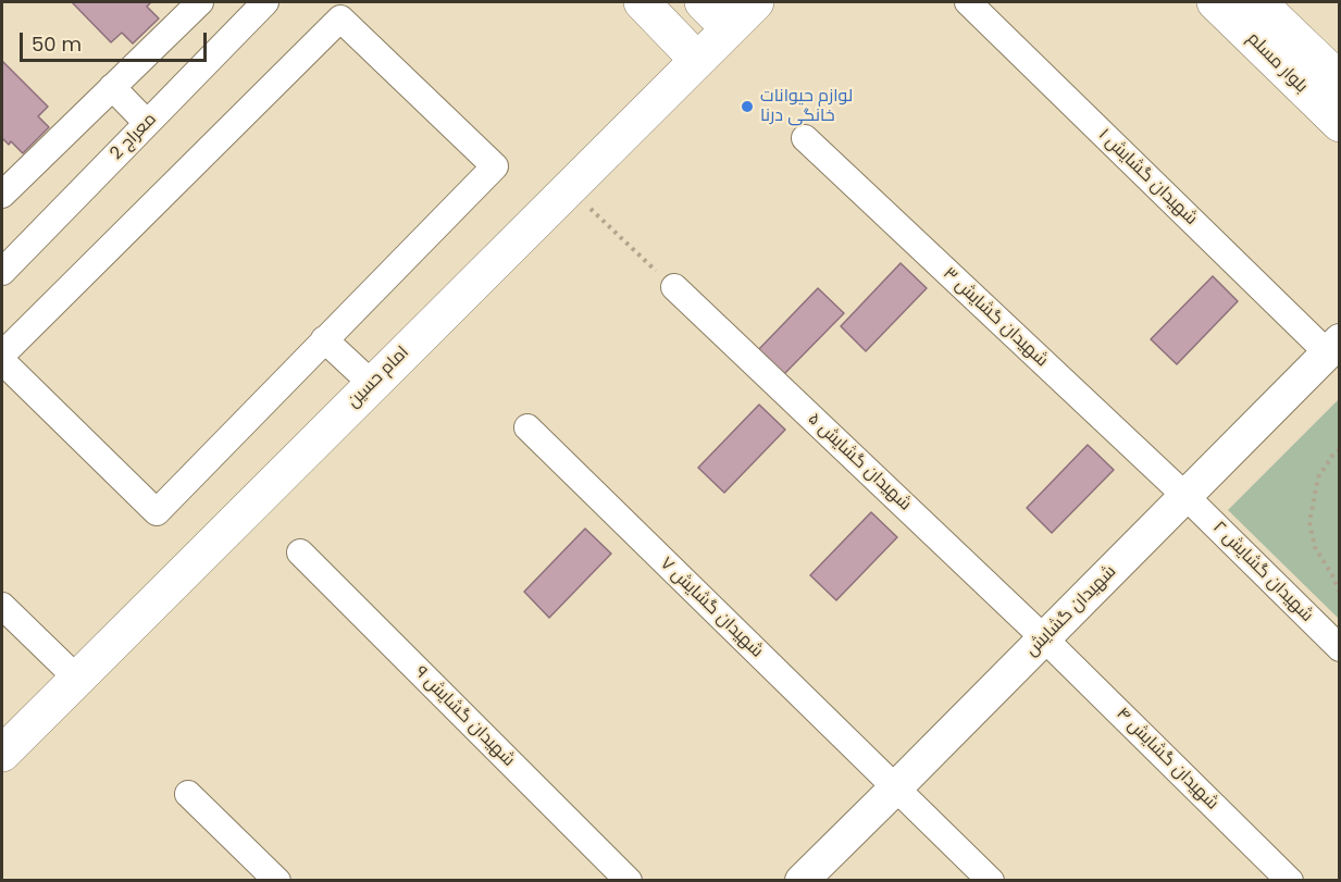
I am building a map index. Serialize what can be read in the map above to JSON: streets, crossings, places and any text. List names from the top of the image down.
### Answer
{
  "streets": {
    "main road": ["بلوار مسلم", "امام حسین"],
    "street": [
      "معراج 2",
      "شهیدان گشایش ۱",
      "شهیدان گشایش ۳",
      "شهیدان گشایش ۵",
      "شهیدان گشایش ۲",
      "شهیدان گشایش ۷",
      "شهیدان گشایش",
      "شهیدان گشایش ۹",
      "شهیدان گشایش ۴"
    ]
  },
  "crossings": [
    ["شهیدان گشایش ۱", "شهیدان گشایش"],
    ["شهیدان گشایش ۳", "شهیدان گشایش ۲"],
    ["شهیدان گشایش ۳", "شهیدان گشایش"],
    ["شهیدان گشایش ۵", "شهیدان گشایش"],
    ["شهیدان گشایش ۵", "شهیدان گشایش ۴"],
    ["شهیدان گشایش ۲", "شهیدان گشایش"],
    ["شهیدان گشایش ۷", "شهیدان گشایش"],
    ["شهیدان گشایش", "شهیدان گشایش ۴"]
  ],
  "places": ["لوازم حیوانات خانگی درنا"],
  "scale_bar": "50 m"
}
